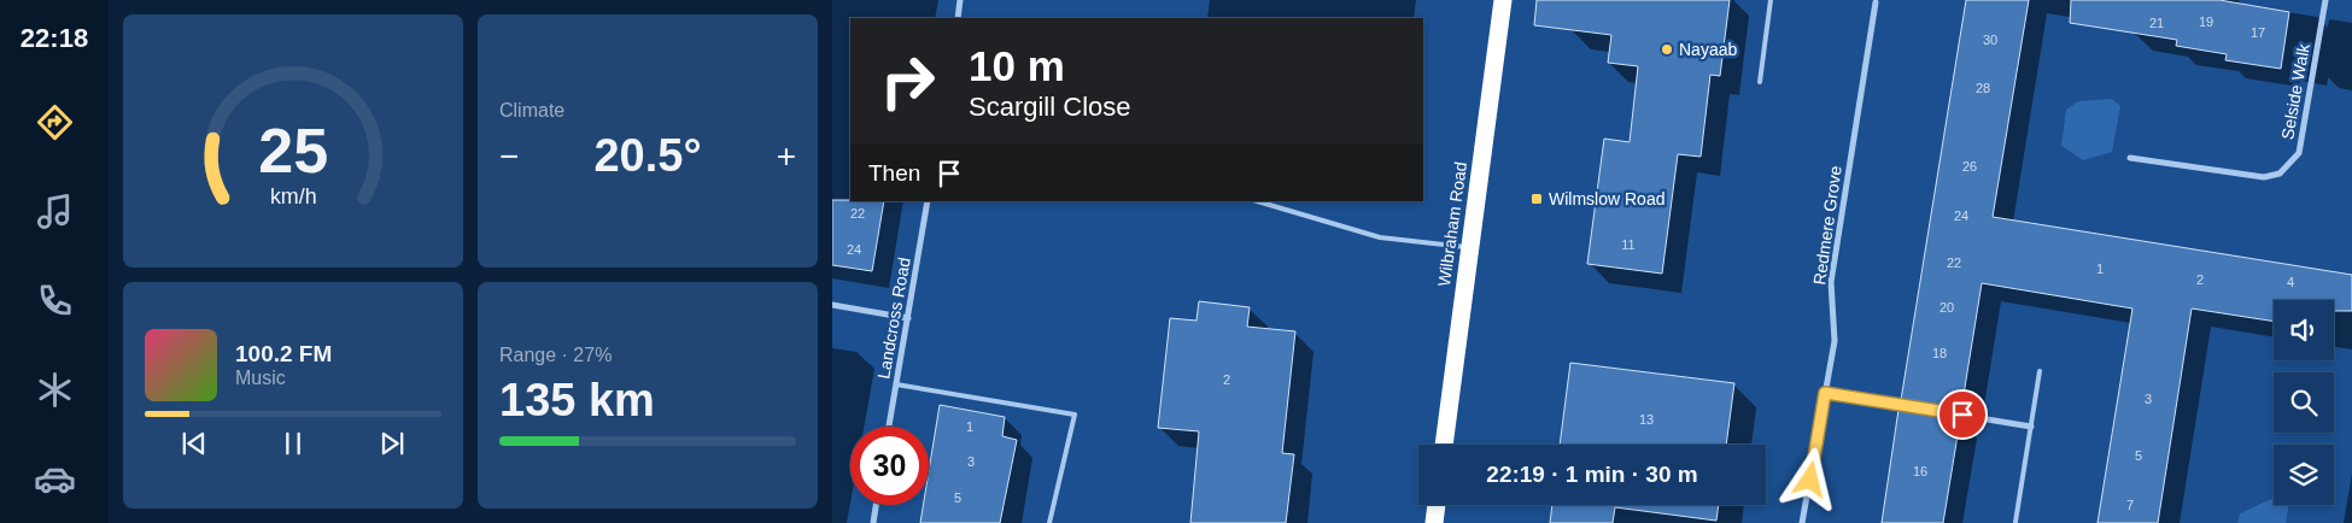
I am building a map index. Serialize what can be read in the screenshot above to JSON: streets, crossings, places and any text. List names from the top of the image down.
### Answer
{
  "streets": {
    "highway": ["Wilbraham Road"],
    "street": ["Selside Walk", "Redmere Grove", "Landcross Road"]
  },
  "places": {
    "other": ["Nayaab"],
    "transit": ["Wilmslow Road"]
  },
  "house_numbers": [
    "19",
    "21",
    "17",
    "30",
    "28",
    "26",
    "22",
    "24",
    "11",
    "24",
    "22",
    "1",
    "2",
    "4",
    "20",
    "18",
    "2",
    "3",
    "13",
    "1",
    "5",
    "3",
    "16",
    "5",
    "7"
  ],
  "page": {
    "tabs": "22:18",
    "tile": [
      "Climate",
      ["Range · 27%", "135 km"]
    ],
    "turn": ["10 m", "Scargill Close"],
    "heat": ["−", "20.5°", "+"],
    "then": "Then",
    "song": ["100.2 FM", "Music"],
    "limit": "30",
    "trip": "22:19 · 1 min · 30 m",
    "gauge": ["25", "km/h"]
  }
}
